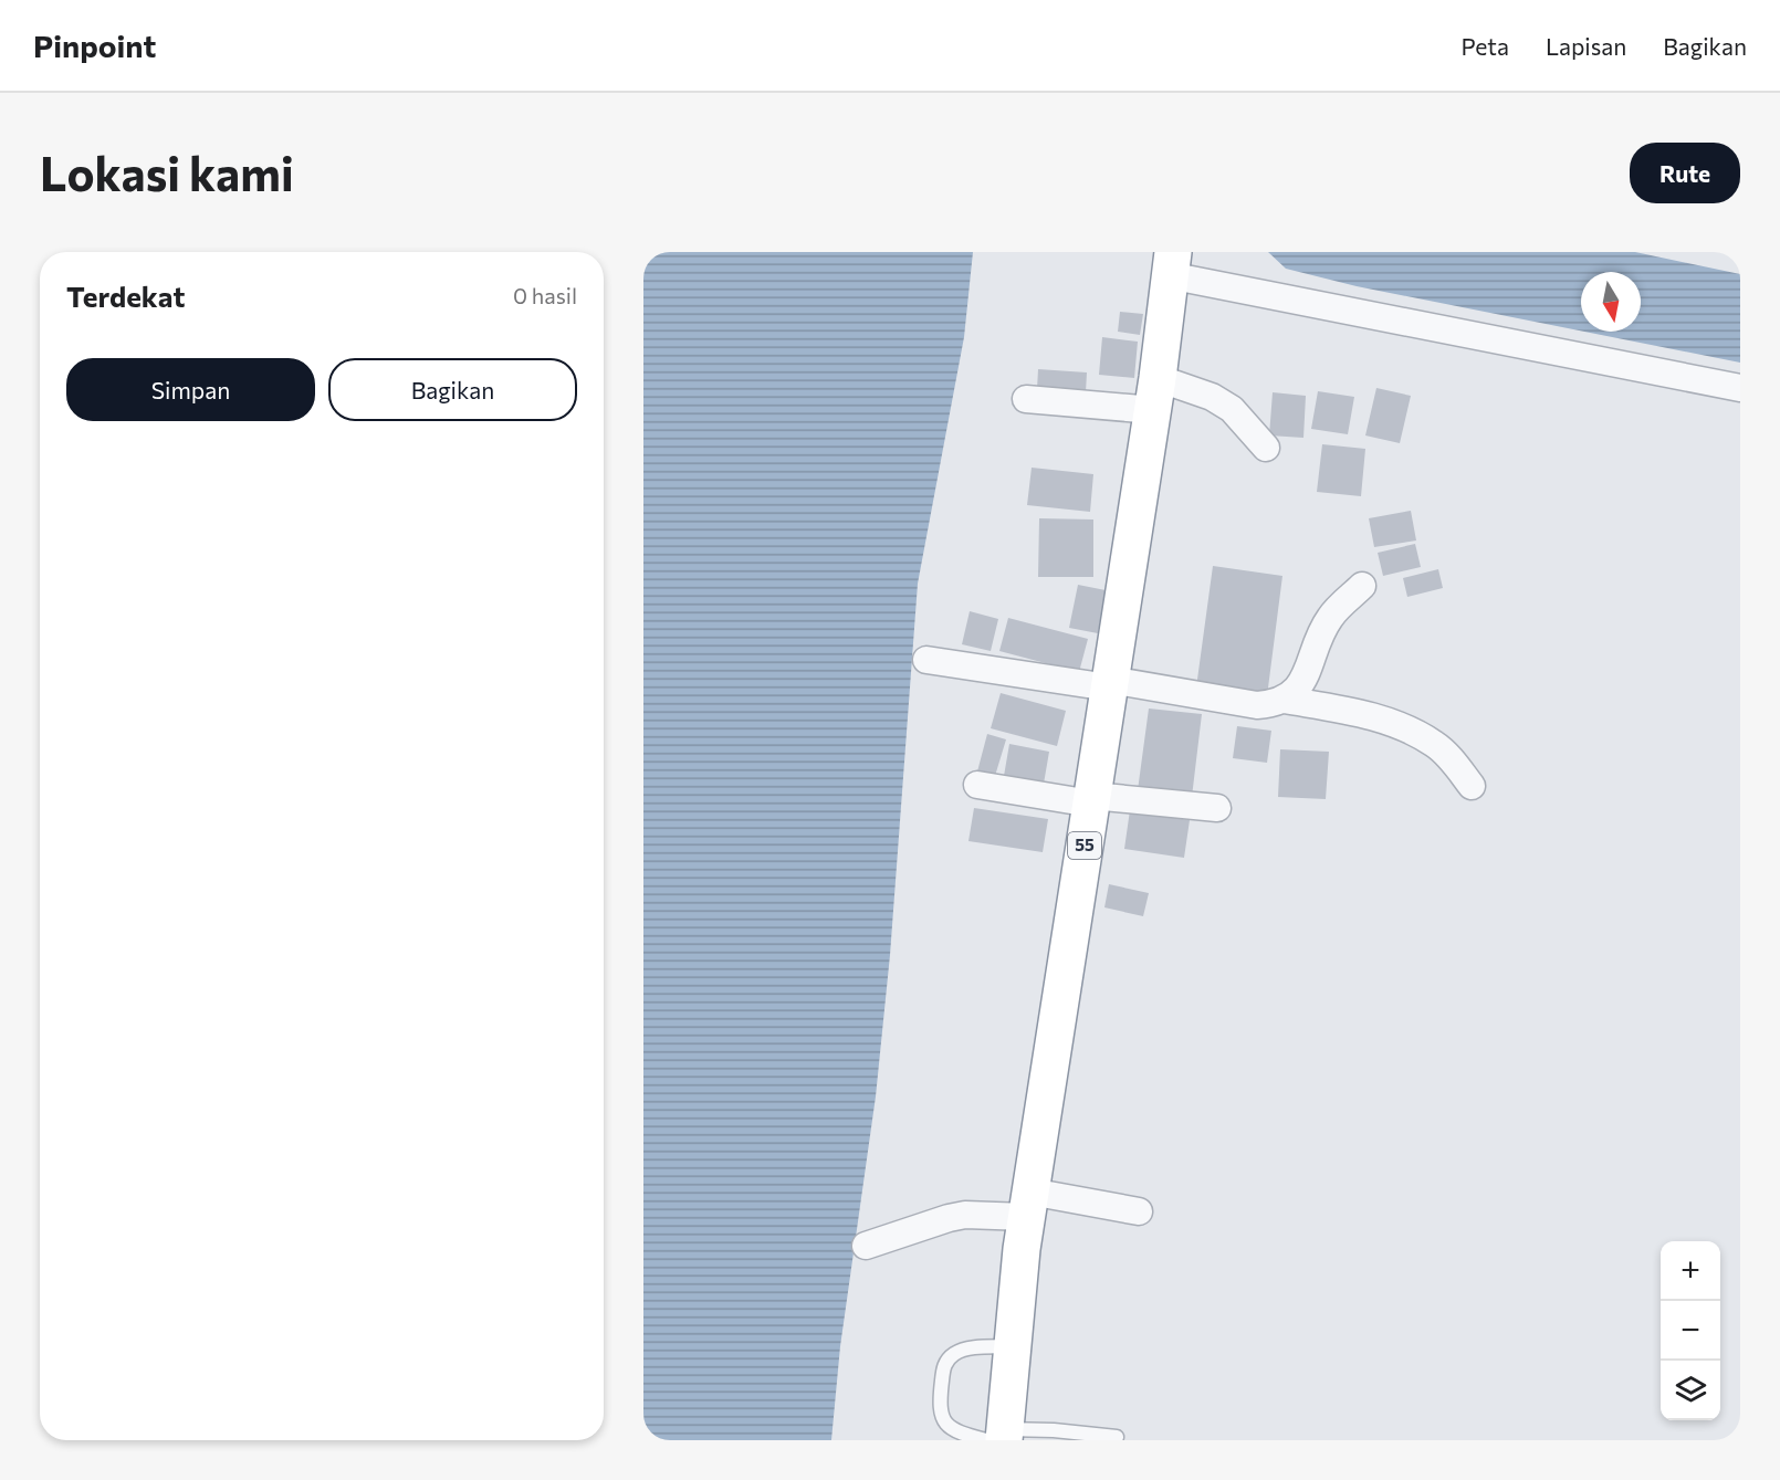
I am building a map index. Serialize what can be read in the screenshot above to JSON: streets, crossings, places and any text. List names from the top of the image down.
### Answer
{
  "streets": {
    "highway": ["55"]
  },
  "north": "bottom",
  "page": {
    "header": "Pinpoint",
    "nav": ["Peta", "Lapisan", "Bagikan"],
    "buttons": [
      "Rute",
      ["Simpan", "Bagikan"]
    ],
    "title": "Lokasi kami",
    "heading": ["Terdekat", "0 hasil"],
    "map_buttons": ["+", "−"]
  }
}
